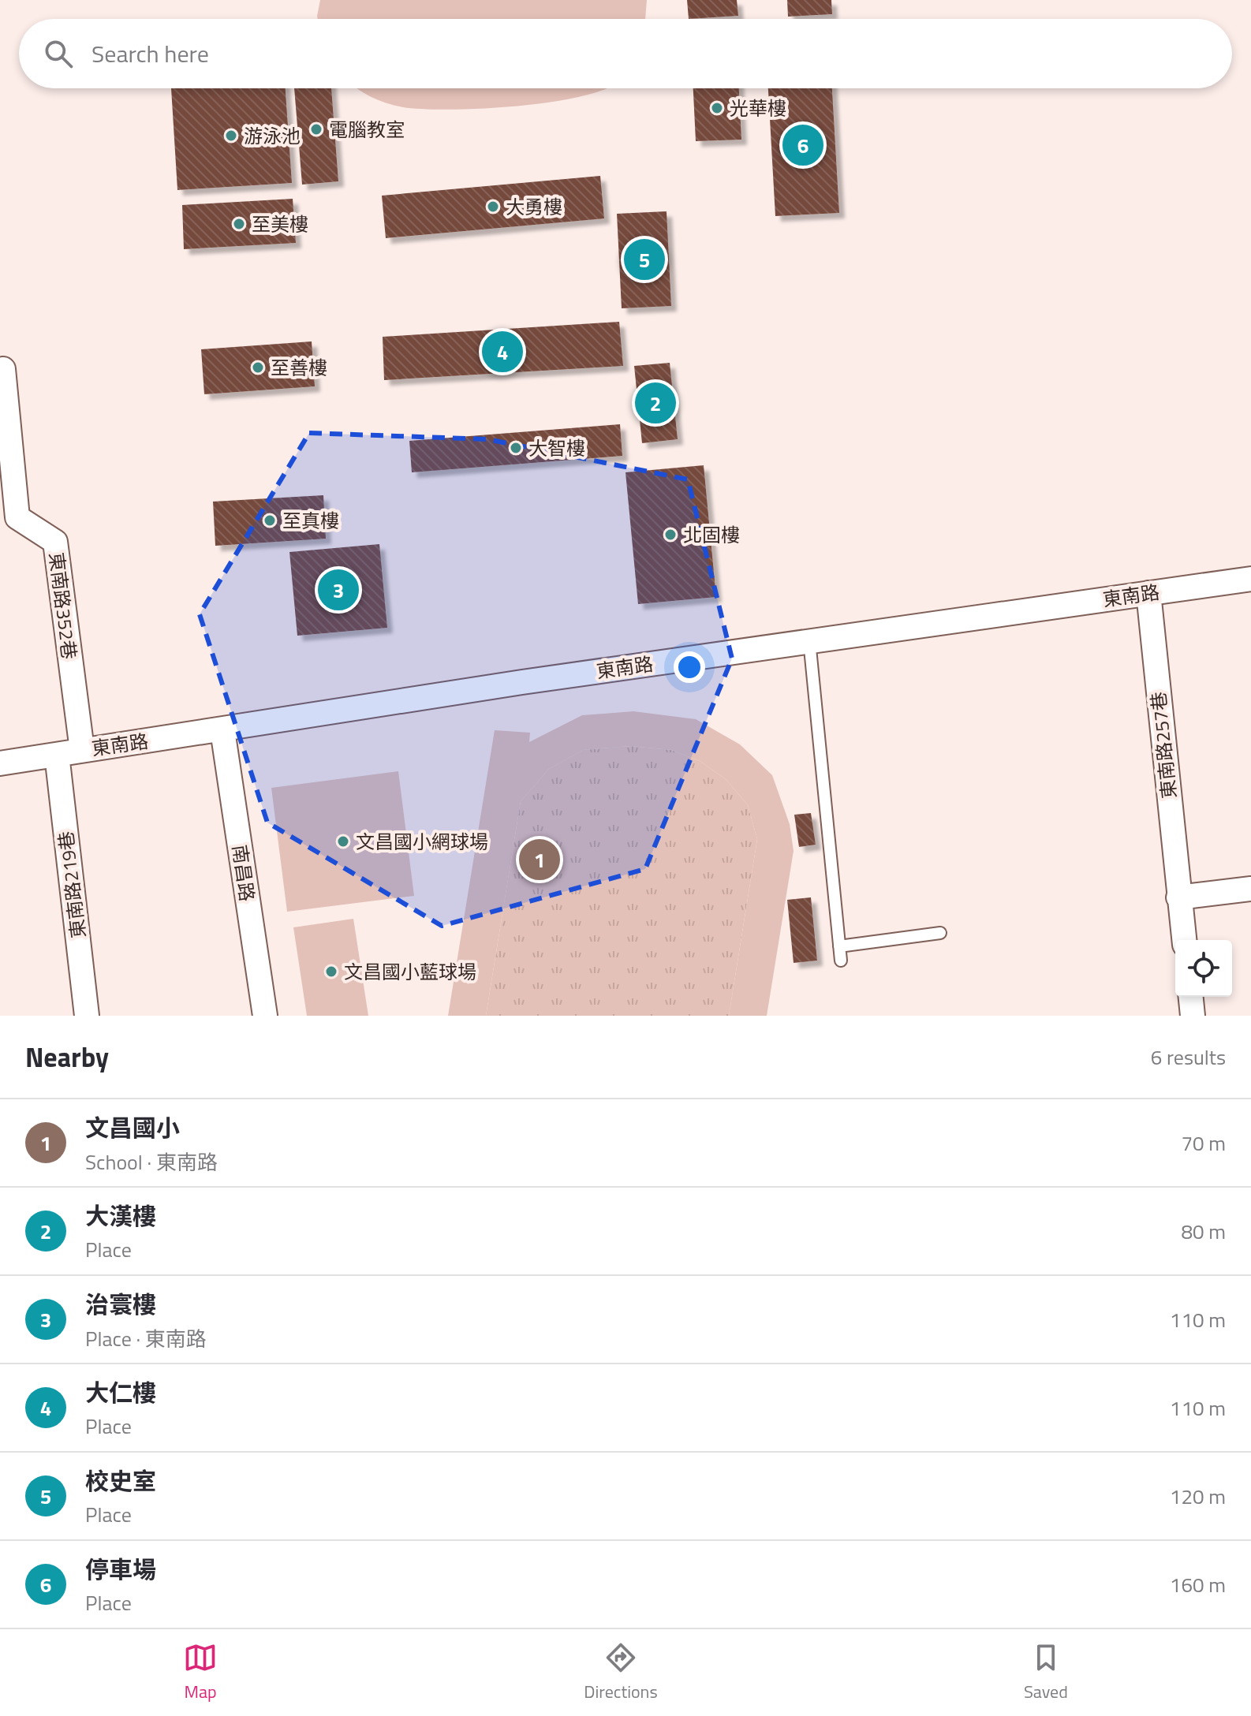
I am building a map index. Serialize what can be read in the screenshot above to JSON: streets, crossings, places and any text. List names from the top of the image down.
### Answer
{
  "streets": {
    "street": [
      "東南路",
      "東南路352巷",
      "東南路257巷",
      "南昌路",
      "東南路219巷"
    ]
  },
  "crossings": [
    ["東南路", "東南路352巷"],
    ["東南路", "東南路257巷"],
    ["東南路", "南昌路"],
    ["東南路", "東南路219巷"]
  ],
  "places": [
    "光華樓",
    "電腦教室",
    "游泳池",
    "大勇樓",
    "至美樓",
    "至善樓",
    "大智樓",
    "至真樓",
    "北固樓",
    "文昌國小網球場",
    "文昌國小藍球場"
  ],
  "page": {
    "search": "Search here",
    "pins": [
      "6",
      "5",
      "4",
      "2",
      "3",
      "1"
    ],
    "heading": ["Nearby", "6 results"],
    "list": [
      {
        "mark": "1",
        "name": "文昌國小",
        "note": "School · 東南路",
        "value": "70 m"
      },
      {
        "mark": "2",
        "name": "大漢樓",
        "note": "Place",
        "value": "80 m"
      },
      {
        "mark": "3",
        "name": "治寰樓",
        "note": "Place · 東南路",
        "value": "110 m"
      },
      {
        "mark": "4",
        "name": "大仁樓",
        "note": "Place",
        "value": "110 m"
      },
      {
        "mark": "5",
        "name": "校史室",
        "note": "Place",
        "value": "120 m"
      },
      {
        "mark": "6",
        "name": "停車場",
        "note": "Place",
        "value": "160 m"
      }
    ],
    "nav": ["Map", "Directions", "Saved"]
  }
}
